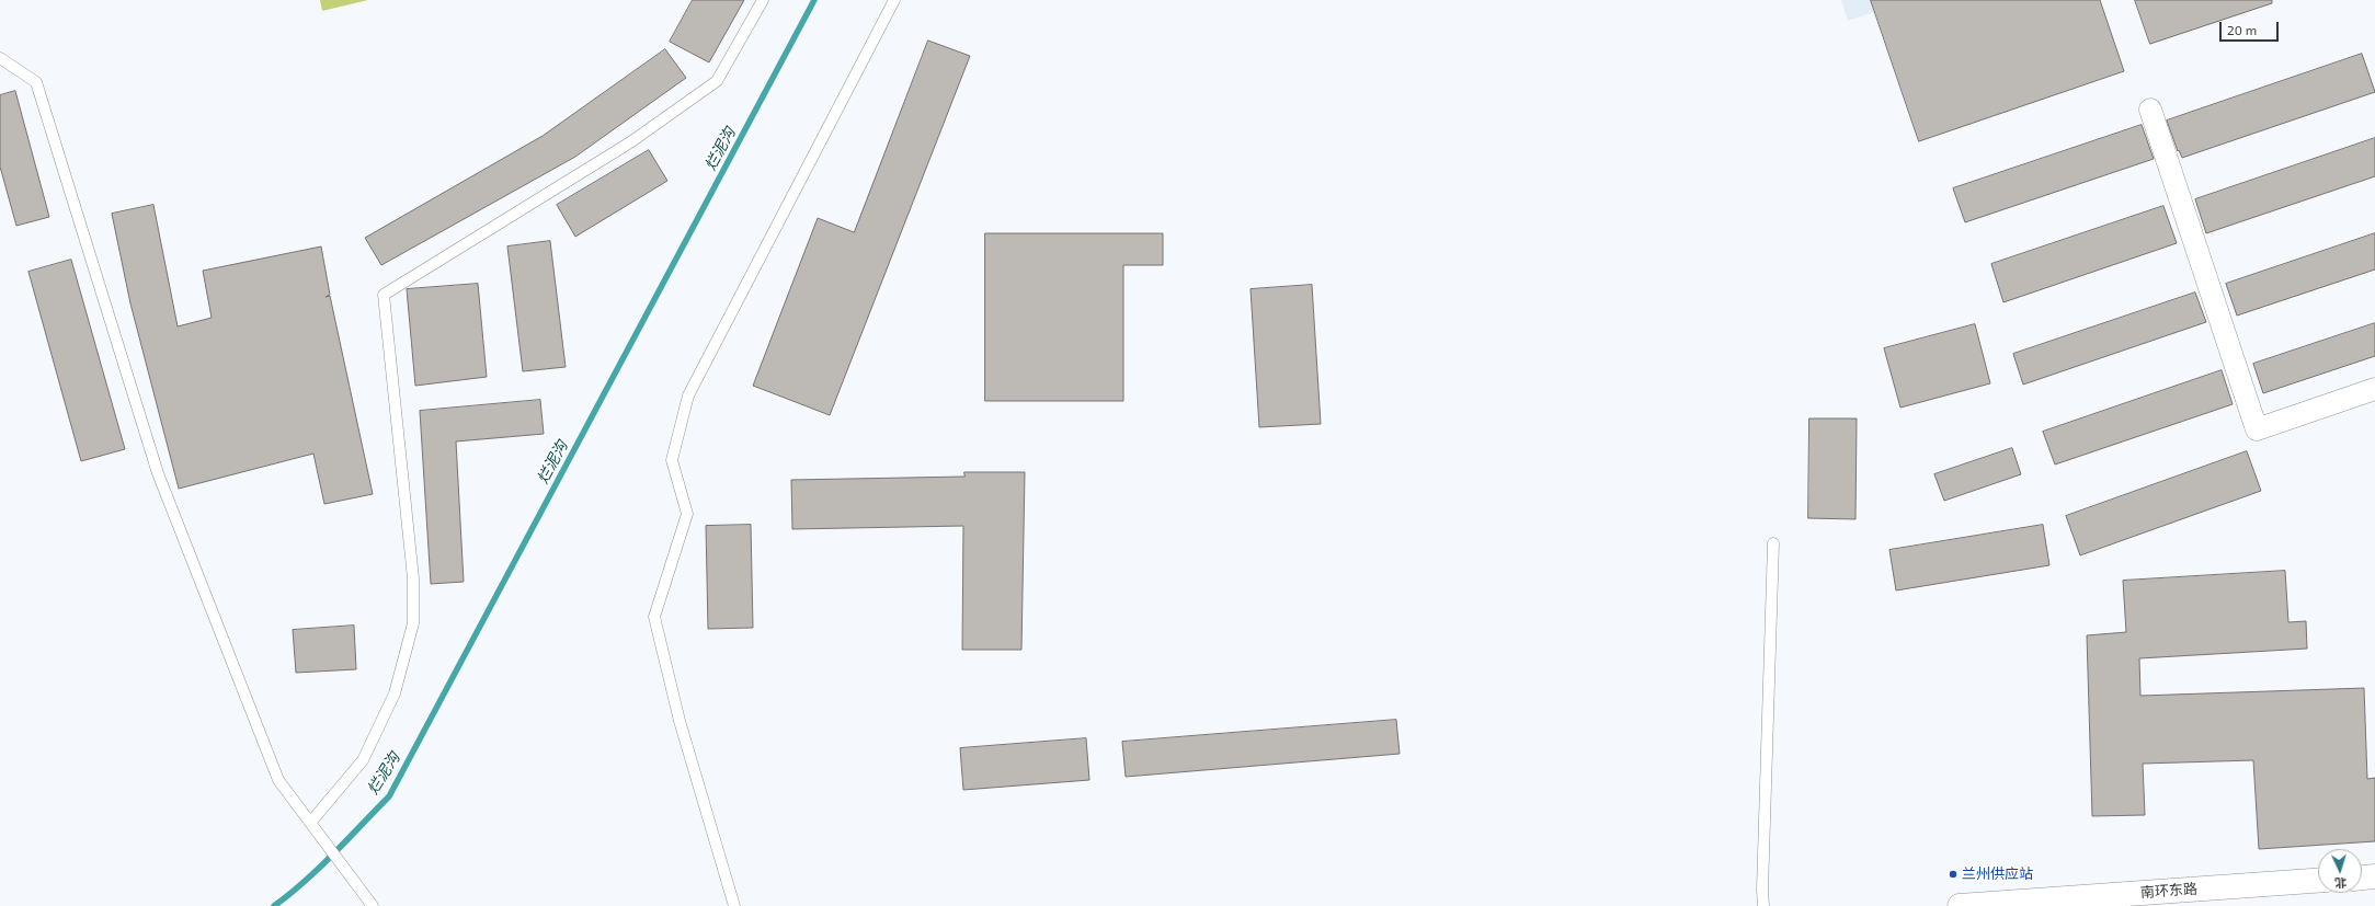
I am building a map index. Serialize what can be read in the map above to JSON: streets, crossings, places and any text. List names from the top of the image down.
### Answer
{
  "streets": {
    "highway": ["南环东路"]
  },
  "water": ["烂泥沟"],
  "places": ["兰州供应站"],
  "scale_bar": "20 m",
  "north": "bottom"
}
